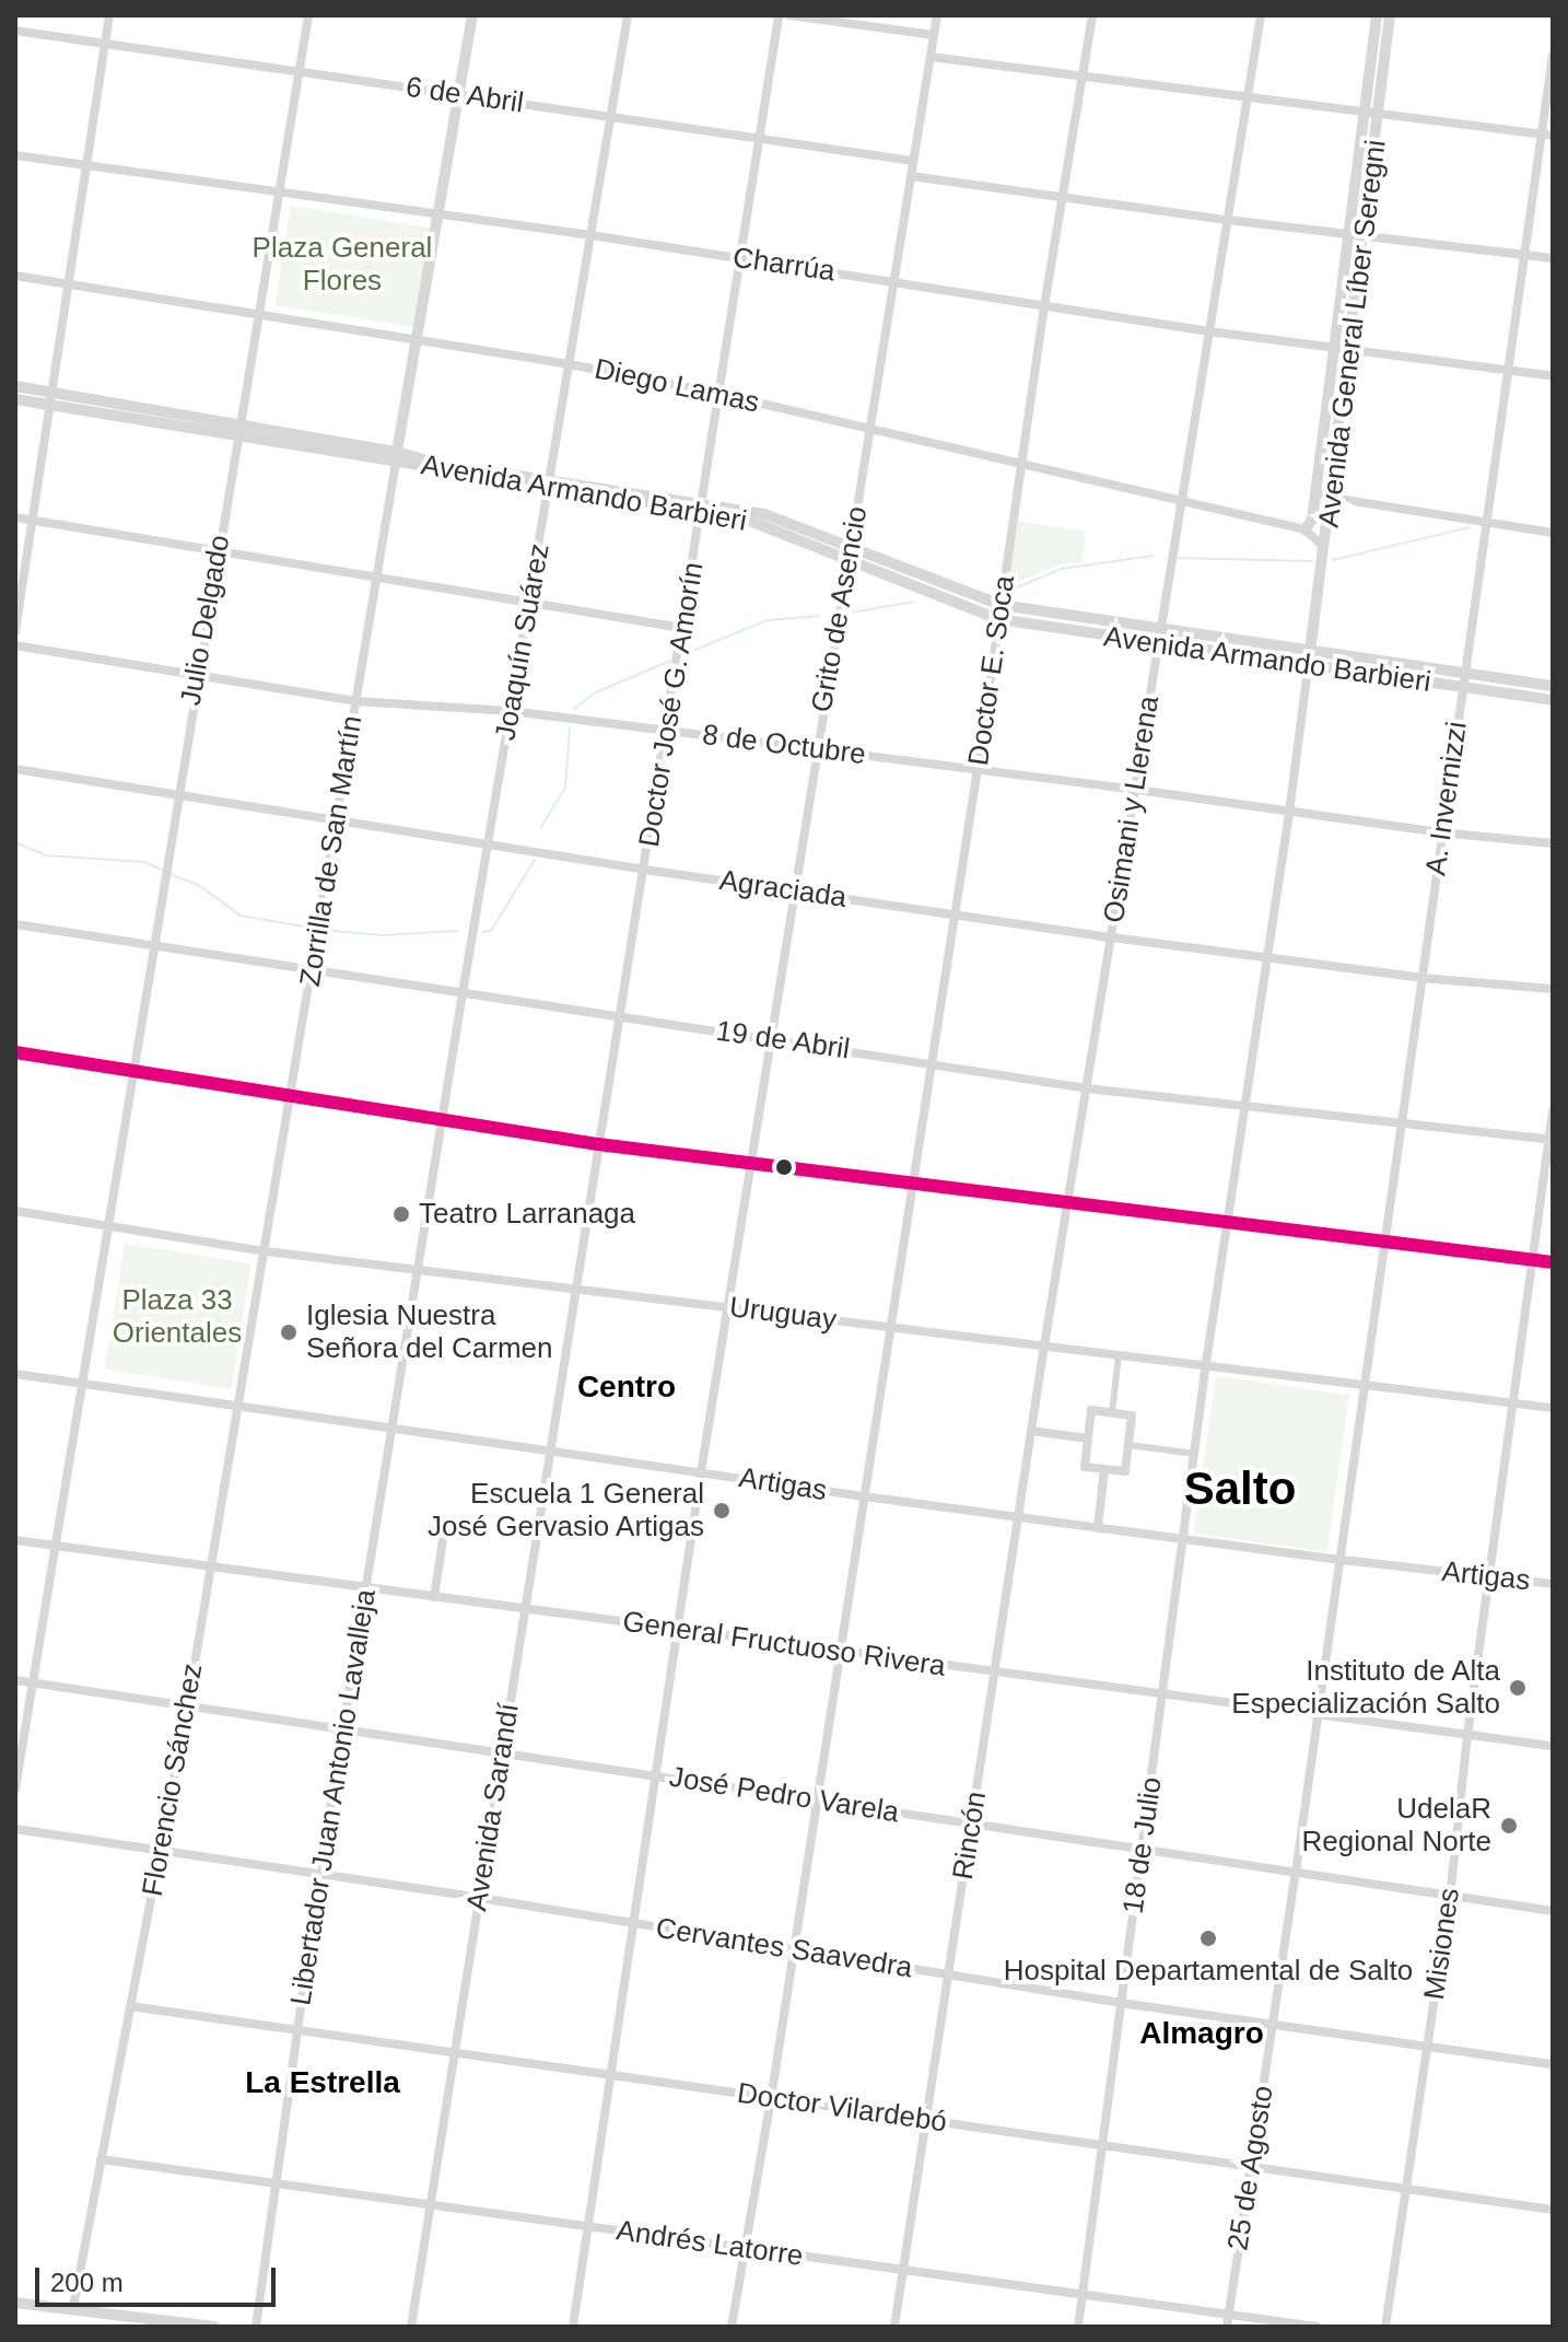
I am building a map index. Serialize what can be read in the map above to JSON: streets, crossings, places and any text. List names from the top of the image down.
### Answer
{
  "streets": {
    "street": [
      "6 de Abril",
      "Charrúa",
      "Avenida General Líber Seregni",
      "Diego Lamas",
      "Avenida Armando Barbieri",
      "Grito de Asencio",
      "Julio Delgado",
      "Joaquín Suárez",
      "Doctor E. Soca",
      "Doctor José G. Amorín",
      "8 de Octubre",
      "A. Invernizzi",
      "Osimani y Llerena",
      "Zorrilla de San Martín",
      "Agraciada",
      "19 de Abril",
      "Uruguay",
      "Artigas",
      "General Fructuoso Rivera",
      "Florencio Sánchez",
      "José Pedro Varela",
      "Libertador Juan Antonio Lavalleja",
      "Avenida Sarandí",
      "Rincón",
      "18 de Julio",
      "Misiones",
      "Cervantes Saavedra",
      "Doctor Vilardebó",
      "25 de Agosto",
      "Andrés Latorre"
    ]
  },
  "crossings": [
    ["6 de Abril", "Grito de Asencio"],
    ["6 de Abril", "Julio Delgado"],
    ["6 de Abril", "Joaquín Suárez"],
    ["6 de Abril", "Doctor José G. Amorín"],
    ["Charrúa", "Avenida General Líber Seregni"],
    ["Charrúa", "Grito de Asencio"],
    ["Charrúa", "Julio Delgado"],
    ["Charrúa", "Joaquín Suárez"],
    ["Charrúa", "Doctor E. Soca"],
    ["Charrúa", "Doctor José G. Amorín"],
    ["Charrúa", "A. Invernizzi"],
    ["Charrúa", "Osimani y Llerena"],
    ["Avenida General Líber Seregni", "Diego Lamas"],
    ["Avenida General Líber Seregni", "Avenida Armando Barbieri"],
    ["Avenida General Líber Seregni", "18 de Julio"],
    ["Diego Lamas", "Grito de Asencio"],
    ["Diego Lamas", "Julio Delgado"],
    ["Diego Lamas", "Joaquín Suárez"],
    ["Diego Lamas", "Doctor E. Soca"],
    ["Diego Lamas", "Doctor José G. Amorín"],
    ["Diego Lamas", "Osimani y Llerena"],
    ["Avenida Armando Barbieri", "Grito de Asencio"],
    ["Avenida Armando Barbieri", "Julio Delgado"],
    ["Avenida Armando Barbieri", "Joaquín Suárez"],
    ["Avenida Armando Barbieri", "Doctor E. Soca"],
    ["Avenida Armando Barbieri", "Doctor José G. Amorín"],
    ["Avenida Armando Barbieri", "A. Invernizzi"],
    ["Avenida Armando Barbieri", "Osimani y Llerena"],
    ["Avenida Armando Barbieri", "Zorrilla de San Martín"],
    ["Avenida Armando Barbieri", "18 de Julio"],
    ["Grito de Asencio", "8 de Octubre"],
    ["Grito de Asencio", "Agraciada"],
    ["Grito de Asencio", "19 de Abril"],
    ["Grito de Asencio", "Uruguay"],
    ["Grito de Asencio", "Artigas"],
    ["Grito de Asencio", "General Fructuoso Rivera"],
    ["Grito de Asencio", "José Pedro Varela"],
    ["Grito de Asencio", "Cervantes Saavedra"],
    ["Grito de Asencio", "Doctor Vilardebó"],
    ["Grito de Asencio", "Andrés Latorre"],
    ["Julio Delgado", "8 de Octubre"],
    ["Julio Delgado", "Agraciada"],
    ["Julio Delgado", "19 de Abril"],
    ["Julio Delgado", "Uruguay"],
    ["Julio Delgado", "Artigas"],
    ["Julio Delgado", "General Fructuoso Rivera"],
    ["Julio Delgado", "José Pedro Varela"],
    ["Joaquín Suárez", "8 de Octubre"],
    ["Joaquín Suárez", "Agraciada"],
    ["Joaquín Suárez", "19 de Abril"],
    ["Joaquín Suárez", "Uruguay"],
    ["Joaquín Suárez", "Libertador Juan Antonio Lavalleja"],
    ["Doctor E. Soca", "8 de Octubre"],
    ["Doctor E. Soca", "Agraciada"],
    ["Doctor E. Soca", "19 de Abril"],
    ["Doctor E. Soca", "Uruguay"],
    ["Doctor E. Soca", "Artigas"],
    ["Doctor E. Soca", "General Fructuoso Rivera"],
    ["Doctor E. Soca", "José Pedro Varela"],
    ["Doctor E. Soca", "Cervantes Saavedra"],
    ["Doctor E. Soca", "Doctor Vilardebó"],
    ["Doctor E. Soca", "Andrés Latorre"],
    ["Doctor José G. Amorín", "8 de Octubre"],
    ["Doctor José G. Amorín", "Agraciada"],
    ["Doctor José G. Amorín", "19 de Abril"],
    ["Doctor José G. Amorín", "Uruguay"],
    ["Doctor José G. Amorín", "Avenida Sarandí"],
    ["8 de Octubre", "A. Invernizzi"],
    ["8 de Octubre", "Osimani y Llerena"],
    ["8 de Octubre", "Zorrilla de San Martín"],
    ["8 de Octubre", "18 de Julio"],
    ["A. Invernizzi", "Agraciada"],
    ["A. Invernizzi", "19 de Abril"],
    ["A. Invernizzi", "Uruguay"],
    ["A. Invernizzi", "25 de Agosto"],
    ["Osimani y Llerena", "Agraciada"],
    ["Osimani y Llerena", "19 de Abril"],
    ["Osimani y Llerena", "Uruguay"],
    ["Osimani y Llerena", "Rincón"],
    ["Zorrilla de San Martín", "Agraciada"],
    ["Zorrilla de San Martín", "19 de Abril"],
    ["Zorrilla de San Martín", "Uruguay"],
    ["Zorrilla de San Martín", "Florencio Sánchez"],
    ["Agraciada", "18 de Julio"],
    ["19 de Abril", "18 de Julio"],
    ["19 de Abril", "Misiones"],
    ["Uruguay", "Florencio Sánchez"],
    ["Uruguay", "Libertador Juan Antonio Lavalleja"],
    ["Uruguay", "Avenida Sarandí"],
    ["Uruguay", "Rincón"],
    ["Uruguay", "18 de Julio"],
    ["Uruguay", "Misiones"],
    ["Uruguay", "25 de Agosto"],
    ["Artigas", "Florencio Sánchez"],
    ["Artigas", "Libertador Juan Antonio Lavalleja"],
    ["Artigas", "Avenida Sarandí"],
    ["Artigas", "Rincón"],
    ["Artigas", "18 de Julio"],
    ["Artigas", "Misiones"],
    ["Artigas", "25 de Agosto"],
    ["General Fructuoso Rivera", "Florencio Sánchez"],
    ["General Fructuoso Rivera", "Libertador Juan Antonio Lavalleja"],
    ["General Fructuoso Rivera", "Avenida Sarandí"],
    ["General Fructuoso Rivera", "Rincón"],
    ["General Fructuoso Rivera", "18 de Julio"],
    ["General Fructuoso Rivera", "Misiones"],
    ["General Fructuoso Rivera", "25 de Agosto"],
    ["Florencio Sánchez", "José Pedro Varela"],
    ["Florencio Sánchez", "Cervantes Saavedra"],
    ["Florencio Sánchez", "Doctor Vilardebó"],
    ["Florencio Sánchez", "Andrés Latorre"],
    ["José Pedro Varela", "Libertador Juan Antonio Lavalleja"],
    ["José Pedro Varela", "Avenida Sarandí"],
    ["José Pedro Varela", "Rincón"],
    ["José Pedro Varela", "18 de Julio"],
    ["José Pedro Varela", "Misiones"],
    ["José Pedro Varela", "25 de Agosto"],
    ["Libertador Juan Antonio Lavalleja", "Cervantes Saavedra"],
    ["Libertador Juan Antonio Lavalleja", "Doctor Vilardebó"],
    ["Libertador Juan Antonio Lavalleja", "Andrés Latorre"],
    ["Avenida Sarandí", "Cervantes Saavedra"],
    ["Avenida Sarandí", "Doctor Vilardebó"],
    ["Avenida Sarandí", "Andrés Latorre"],
    ["Rincón", "Cervantes Saavedra"],
    ["Rincón", "Doctor Vilardebó"],
    ["Rincón", "Andrés Latorre"],
    ["18 de Julio", "Cervantes Saavedra"],
    ["18 de Julio", "Doctor Vilardebó"],
    ["18 de Julio", "Andrés Latorre"],
    ["Misiones", "Cervantes Saavedra"],
    ["Misiones", "Doctor Vilardebó"],
    ["Cervantes Saavedra", "25 de Agosto"],
    ["Doctor Vilardebó", "25 de Agosto"],
    ["25 de Agosto", "Andrés Latorre"]
  ],
  "districts": [
    "Centro",
    "Salto",
    "Almagro",
    "La Estrella"
  ],
  "parks": ["Plaza General Flores", "Plaza 33 Orientales"],
  "places": [
    "Teatro Larranaga",
    "Iglesia Nuestra Señora del Carmen",
    "Escuela 1 General José Gervasio Artigas",
    "Instituto de Alta Especialización Salto",
    "UdelaR Regional Norte",
    "Hospital Departamental de Salto"
  ],
  "scale_bar": "200 m"
}
